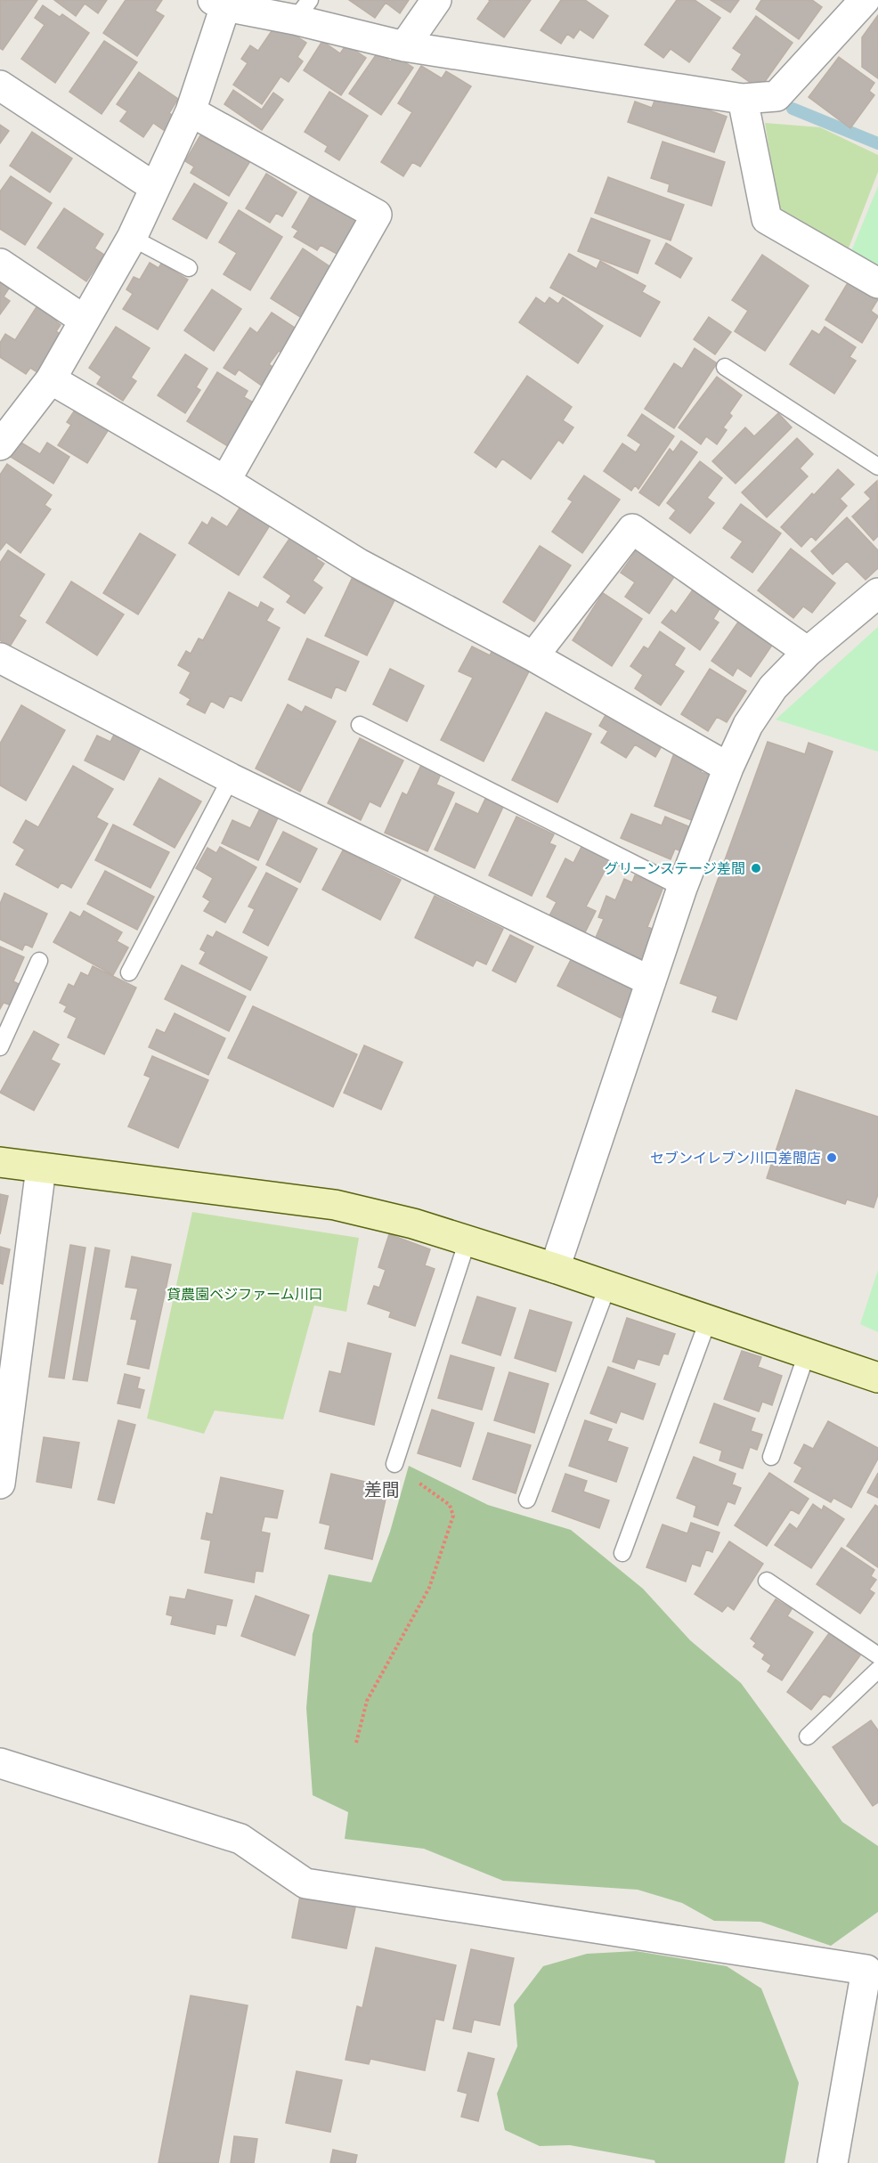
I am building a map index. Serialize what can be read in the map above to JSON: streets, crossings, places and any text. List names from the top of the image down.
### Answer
{
  "districts": ["差間"],
  "parks": ["貸農園ベジファーム川口"],
  "places": ["グリーンステージ差間", "セブンイレブン川口差間店"]
}
